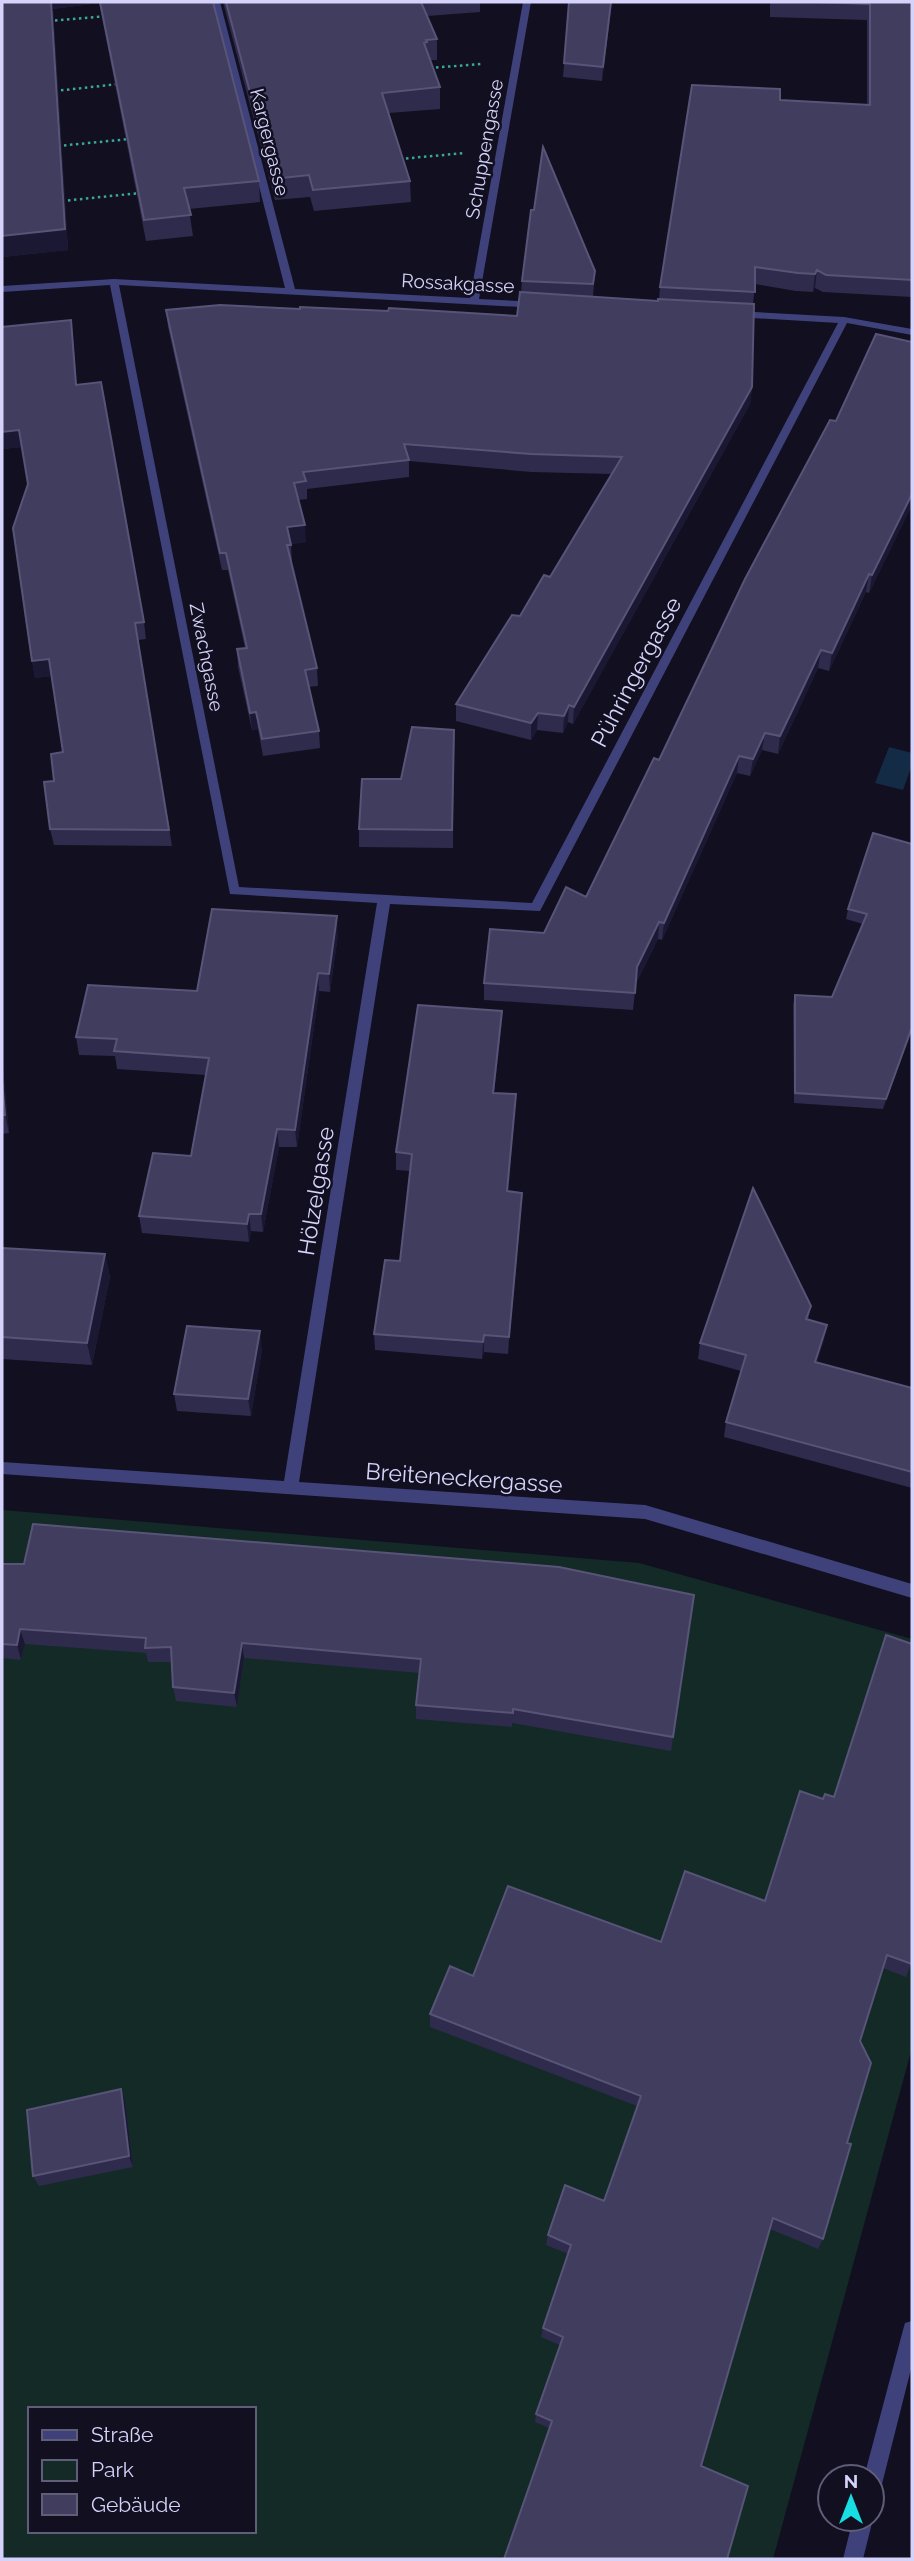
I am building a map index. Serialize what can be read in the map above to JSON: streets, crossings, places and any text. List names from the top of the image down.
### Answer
{
  "streets": {
    "street": [
      "Kargergasse",
      "Schuppengasse",
      "Rossakgasse",
      "Zwachgasse",
      "Pühringergasse",
      "Hölzelgasse",
      "Breiteneckergasse"
    ]
  },
  "crossings": [
    ["Kargergasse", "Rossakgasse"],
    ["Schuppengasse", "Rossakgasse"],
    ["Rossakgasse", "Zwachgasse"],
    ["Zwachgasse", "Pühringergasse"],
    ["Zwachgasse", "Hölzelgasse"],
    ["Pühringergasse", "Hölzelgasse"],
    ["Hölzelgasse", "Breiteneckergasse"]
  ],
  "legend": ["Straße", "Park", "Gebäude"],
  "north": "top"
}
